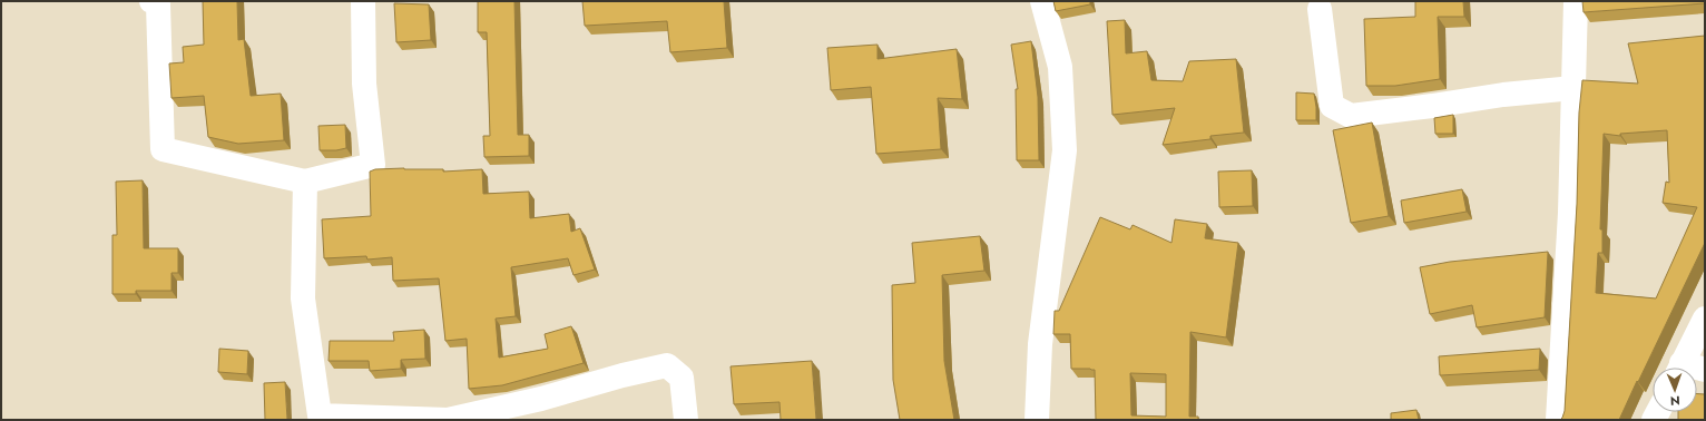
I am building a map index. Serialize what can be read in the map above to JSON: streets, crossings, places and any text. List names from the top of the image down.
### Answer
{
  "north": "bottom"
}
